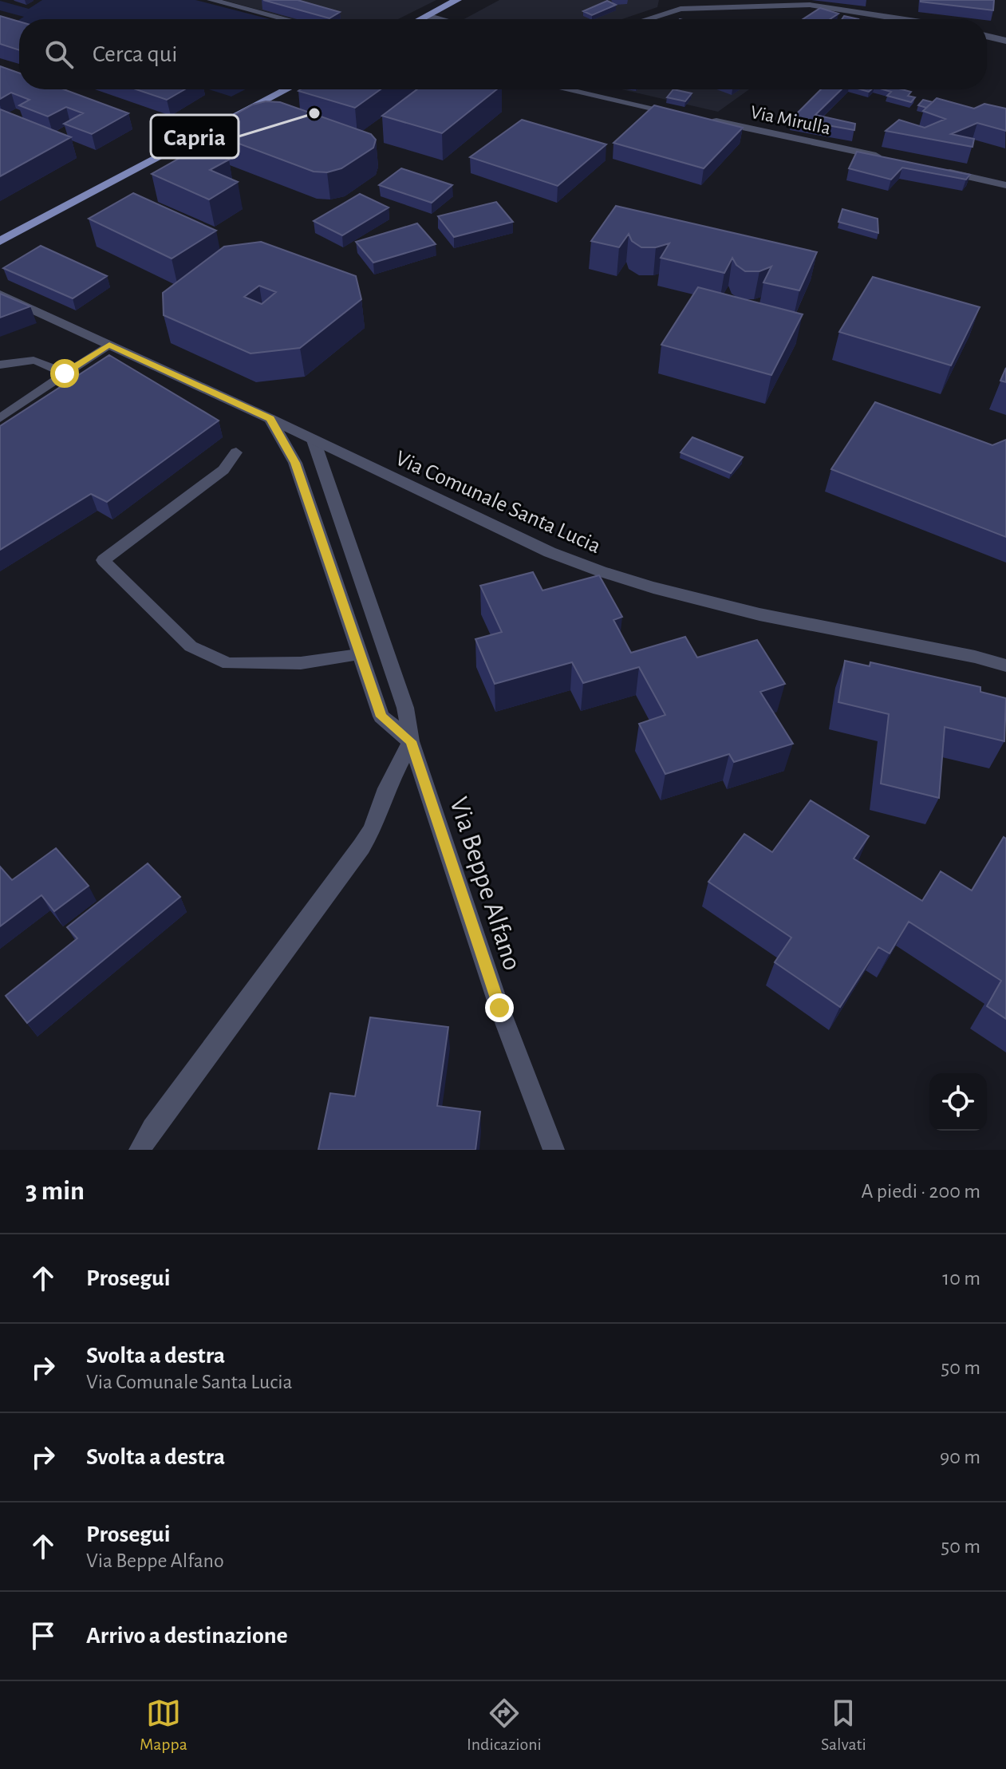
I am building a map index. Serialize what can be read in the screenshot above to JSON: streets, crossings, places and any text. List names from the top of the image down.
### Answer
{
  "streets": {
    "street": ["Via Mirulla", "Via Comunale Santa Lucia", "Via Beppe Alfano"]
  },
  "crossings": [
    ["Via Comunale Santa Lucia", "Via Beppe Alfano"]
  ],
  "places": ["Capria"],
  "page": {
    "search": "Cerca qui",
    "heading": ["3 min", "A piedi · 200 m"],
    "list": [
      ["Prosegui", "10 m"],
      ["Svolta a destra", "Via Comunale Santa Lucia", "50 m"],
      ["Svolta a destra", "90 m"],
      ["Prosegui", "Via Beppe Alfano", "50 m"],
      "Arrivo a destinazione"
    ],
    "nav": ["Mappa", "Indicazioni", "Salvati"]
  }
}
